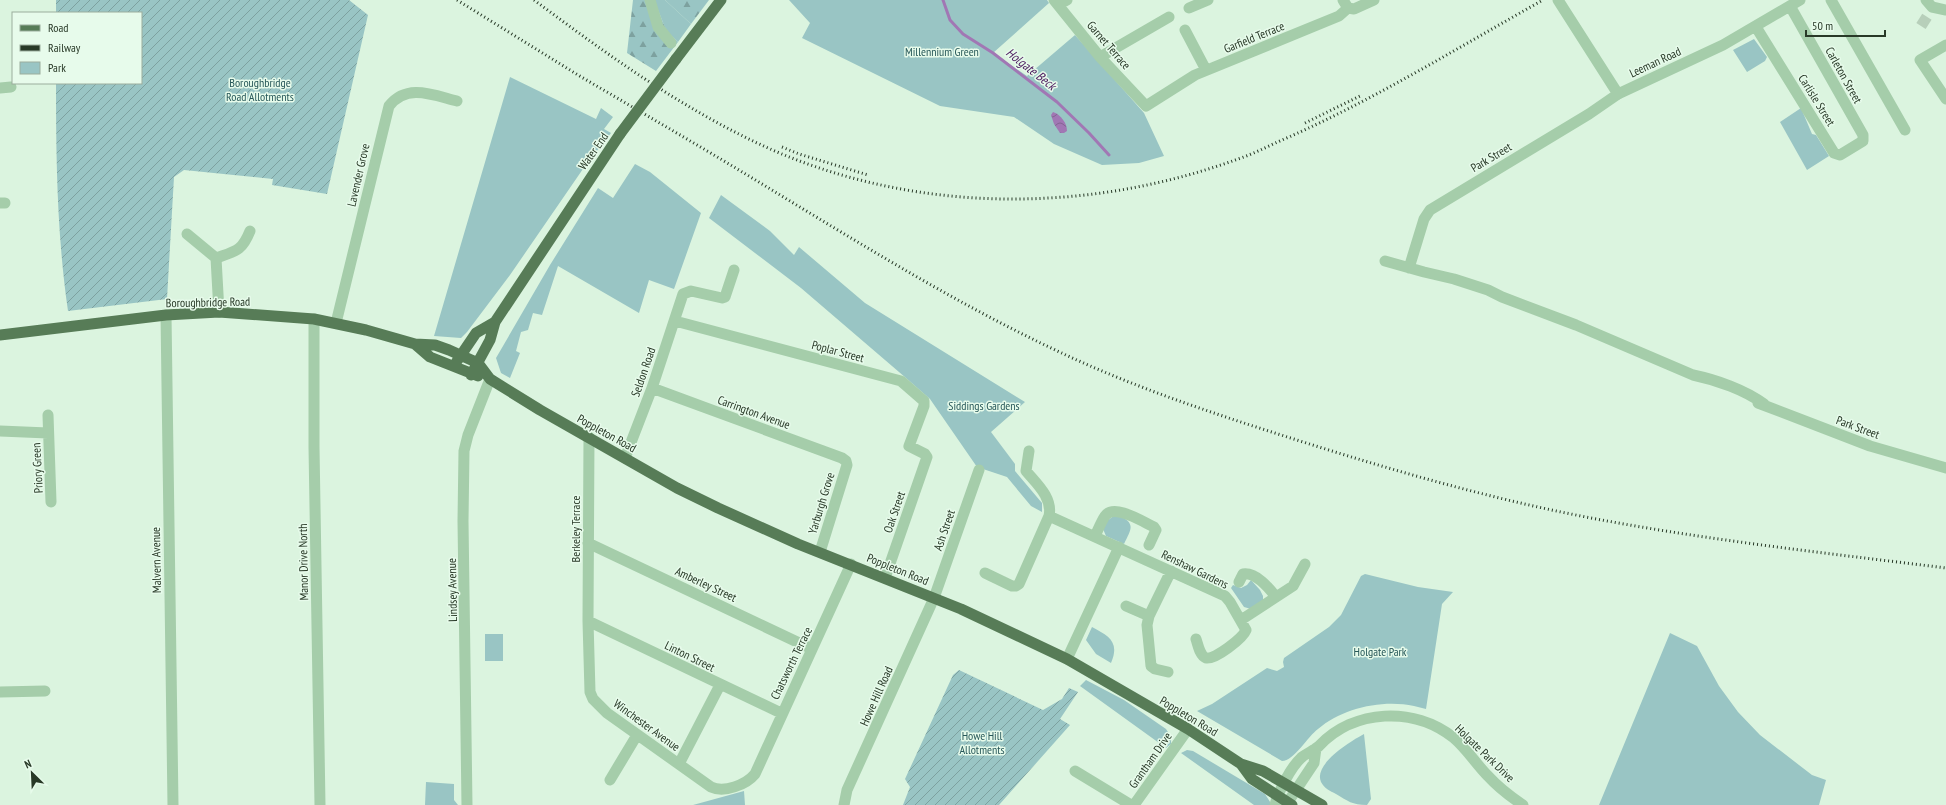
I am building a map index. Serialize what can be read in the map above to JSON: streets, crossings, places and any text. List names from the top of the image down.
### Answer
{
  "streets": {
    "main road": ["Water End", "Boroughbridge Road", "Poppleton Road"],
    "street": [
      "Garfield Terrace",
      "Garnet Terrace",
      "Leeman Road",
      "Carleton Street",
      "Carlisle Street",
      "Park Street",
      "Lavender Grove",
      "Poplar Street",
      "Seldon Road",
      "Carrington Avenue",
      "Priory Green",
      "Yarburgh Grove",
      "Oak Street",
      "Berkeley Terrace",
      "Ash Street",
      "Malvern Avenue",
      "Manor Drive North",
      "Renshaw Gardens",
      "Amberley Street",
      "Lindsey Avenue",
      "Linton Street",
      "Chatsworth Terrace",
      "Howe Hill Road",
      "Winchester Avenue",
      "Holgate Park Drive",
      "Grantham Drive"
    ]
  },
  "crossings": [
    ["Garfield Terrace", "Garnet Terrace"],
    ["Leeman Road", "Carleton Street"],
    ["Leeman Road", "Carlisle Street"],
    ["Leeman Road", "Park Street"],
    ["Carleton Street", "Carlisle Street"],
    ["Water End", "Boroughbridge Road"],
    ["Lavender Grove", "Boroughbridge Road"],
    ["Boroughbridge Road", "Poppleton Road"],
    ["Boroughbridge Road", "Malvern Avenue"],
    ["Boroughbridge Road", "Manor Drive North"],
    ["Boroughbridge Road", "Lindsey Avenue"],
    ["Poplar Street", "Seldon Road"],
    ["Poplar Street", "Oak Street"],
    ["Seldon Road", "Carrington Avenue"],
    ["Seldon Road", "Poppleton Road"],
    ["Carrington Avenue", "Yarburgh Grove"],
    ["Poppleton Road", "Yarburgh Grove"],
    ["Poppleton Road", "Oak Street"],
    ["Poppleton Road", "Berkeley Terrace"],
    ["Poppleton Road", "Ash Street"],
    ["Poppleton Road", "Chatsworth Terrace"],
    ["Poppleton Road", "Howe Hill Road"],
    ["Poppleton Road", "Holgate Park Drive"],
    ["Poppleton Road", "Grantham Drive"],
    ["Berkeley Terrace", "Amberley Street"],
    ["Berkeley Terrace", "Linton Street"],
    ["Berkeley Terrace", "Winchester Avenue"],
    ["Ash Street", "Howe Hill Road"],
    ["Amberley Street", "Chatsworth Terrace"],
    ["Linton Street", "Chatsworth Terrace"],
    ["Linton Street", "Winchester Avenue"],
    ["Chatsworth Terrace", "Winchester Avenue"]
  ],
  "water": ["Holgate Beck"],
  "parks": [
    "Millennium Green",
    "Boroughbridge Road Allotments",
    "Siddings Gardens",
    "Holgate Park",
    "Howe Hill Allotments"
  ],
  "legend": ["Road", "Railway", "Park"],
  "scale_bar": "50 m",
  "north": "top left"
}
